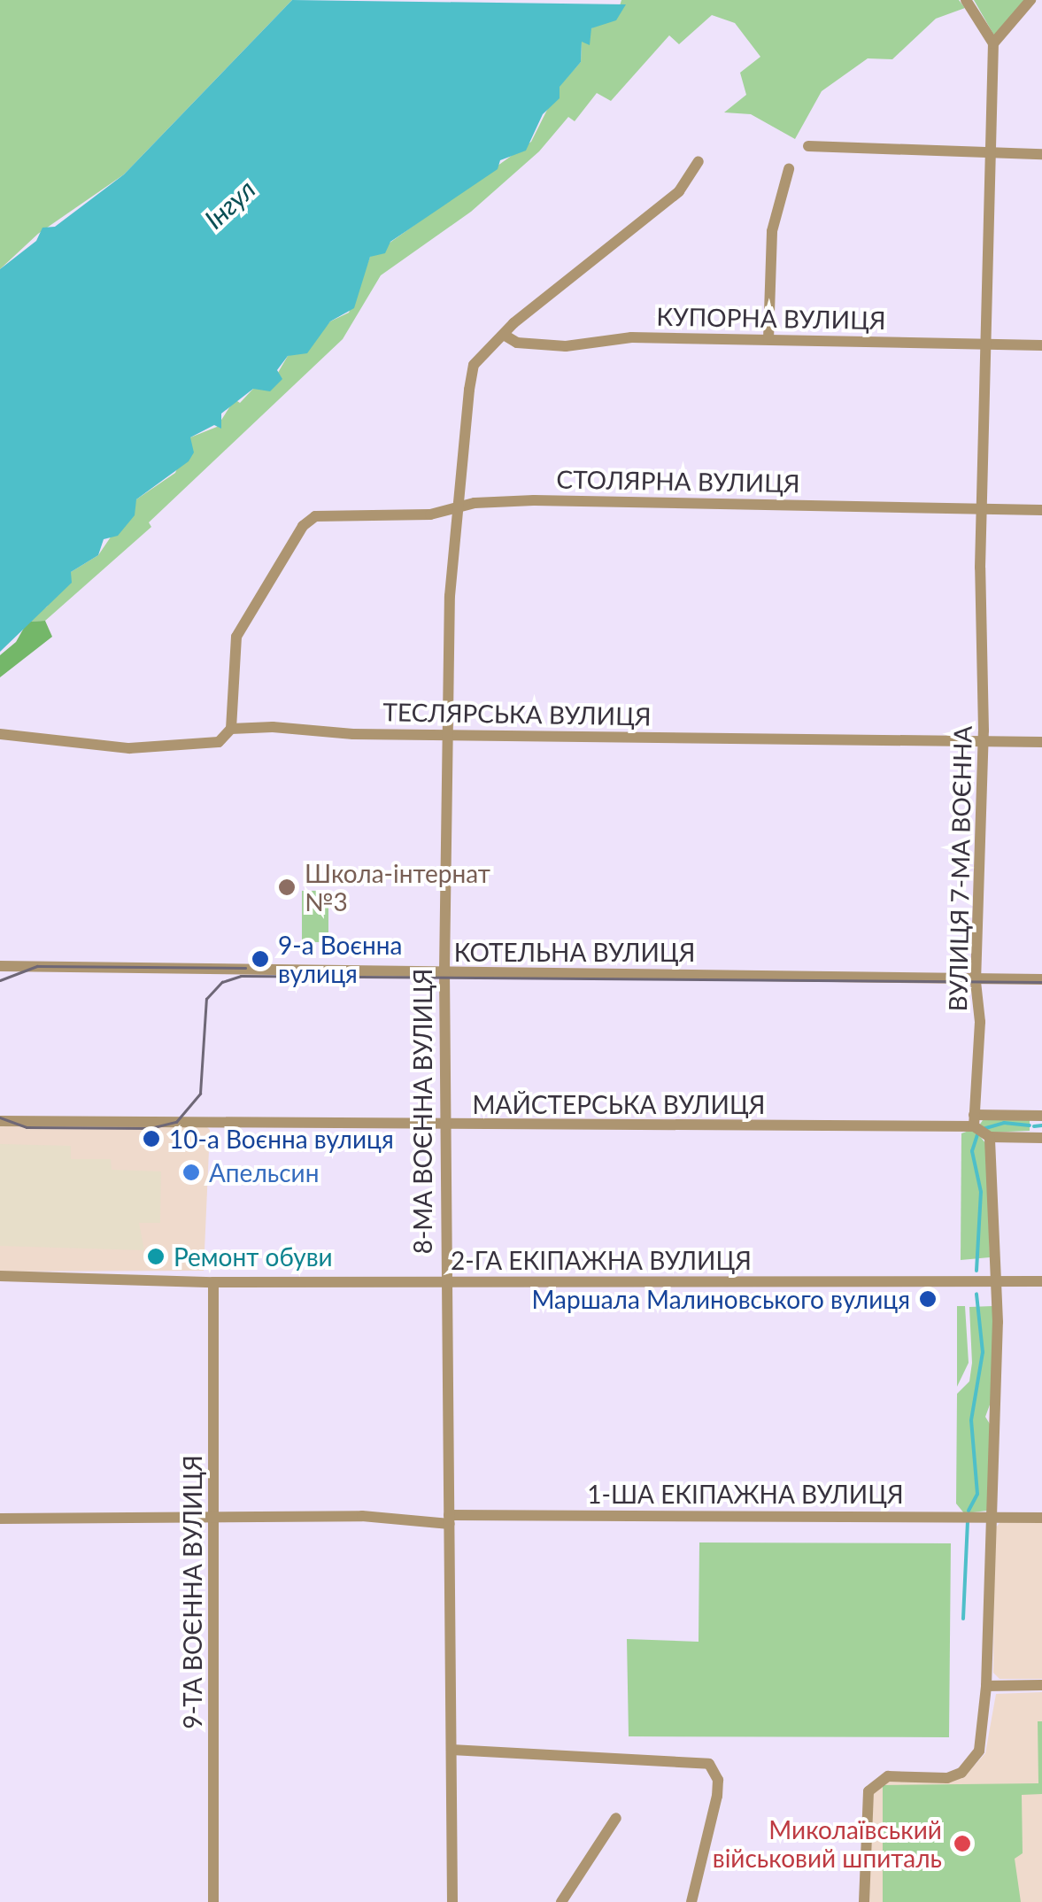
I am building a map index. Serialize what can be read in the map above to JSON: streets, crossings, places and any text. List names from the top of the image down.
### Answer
{
  "streets": {
    "street": [
      "КУПОРНА ВУЛИЦЯ",
      "СТОЛЯРНА ВУЛИЦЯ",
      "ТЕСЛЯРСЬКА ВУЛИЦЯ",
      "ВУЛИЦЯ 7-МА ВОЄННА",
      "КОТЕЛЬНА ВУЛИЦЯ",
      "МАЙСТЕРСЬКА ВУЛИЦЯ",
      "8-МА ВОЄННА ВУЛИЦЯ",
      "2-ГА ЕКІПАЖНА ВУЛИЦЯ",
      "1-ША ЕКІПАЖНА ВУЛИЦЯ",
      "9-ТА ВОЄННА ВУЛИЦЯ"
    ]
  },
  "crossings": [
    ["КУПОРНА ВУЛИЦЯ", "ВУЛИЦЯ 7-МА ВОЄННА"],
    ["КУПОРНА ВУЛИЦЯ", "8-МА ВОЄННА ВУЛИЦЯ"],
    ["СТОЛЯРНА ВУЛИЦЯ", "ТЕСЛЯРСЬКА ВУЛИЦЯ"],
    ["СТОЛЯРНА ВУЛИЦЯ", "ВУЛИЦЯ 7-МА ВОЄННА"],
    ["СТОЛЯРНА ВУЛИЦЯ", "8-МА ВОЄННА ВУЛИЦЯ"],
    ["ТЕСЛЯРСЬКА ВУЛИЦЯ", "ВУЛИЦЯ 7-МА ВОЄННА"],
    ["ТЕСЛЯРСЬКА ВУЛИЦЯ", "8-МА ВОЄННА ВУЛИЦЯ"],
    ["ВУЛИЦЯ 7-МА ВОЄННА", "КОТЕЛЬНА ВУЛИЦЯ"],
    ["ВУЛИЦЯ 7-МА ВОЄННА", "МАЙСТЕРСЬКА ВУЛИЦЯ"],
    ["КОТЕЛЬНА ВУЛИЦЯ", "8-МА ВОЄННА ВУЛИЦЯ"],
    ["МАЙСТЕРСЬКА ВУЛИЦЯ", "8-МА ВОЄННА ВУЛИЦЯ"],
    ["8-МА ВОЄННА ВУЛИЦЯ", "2-ГА ЕКІПАЖНА ВУЛИЦЯ"],
    ["8-МА ВОЄННА ВУЛИЦЯ", "1-ША ЕКІПАЖНА ВУЛИЦЯ"],
    ["2-ГА ЕКІПАЖНА ВУЛИЦЯ", "9-ТА ВОЄННА ВУЛИЦЯ"],
    ["1-ША ЕКІПАЖНА ВУЛИЦЯ", "9-ТА ВОЄННА ВУЛИЦЯ"]
  ],
  "water": ["Інгул"],
  "places": [
    "Школа-інтернат №3",
    "9-а Воєнна вулиця",
    "10-а Воєнна вулиця",
    "Апельсин",
    "Ремонт обуви",
    "Маршала Малиновського вулиця",
    "Миколаївський військовий шпиталь"
  ]
}
